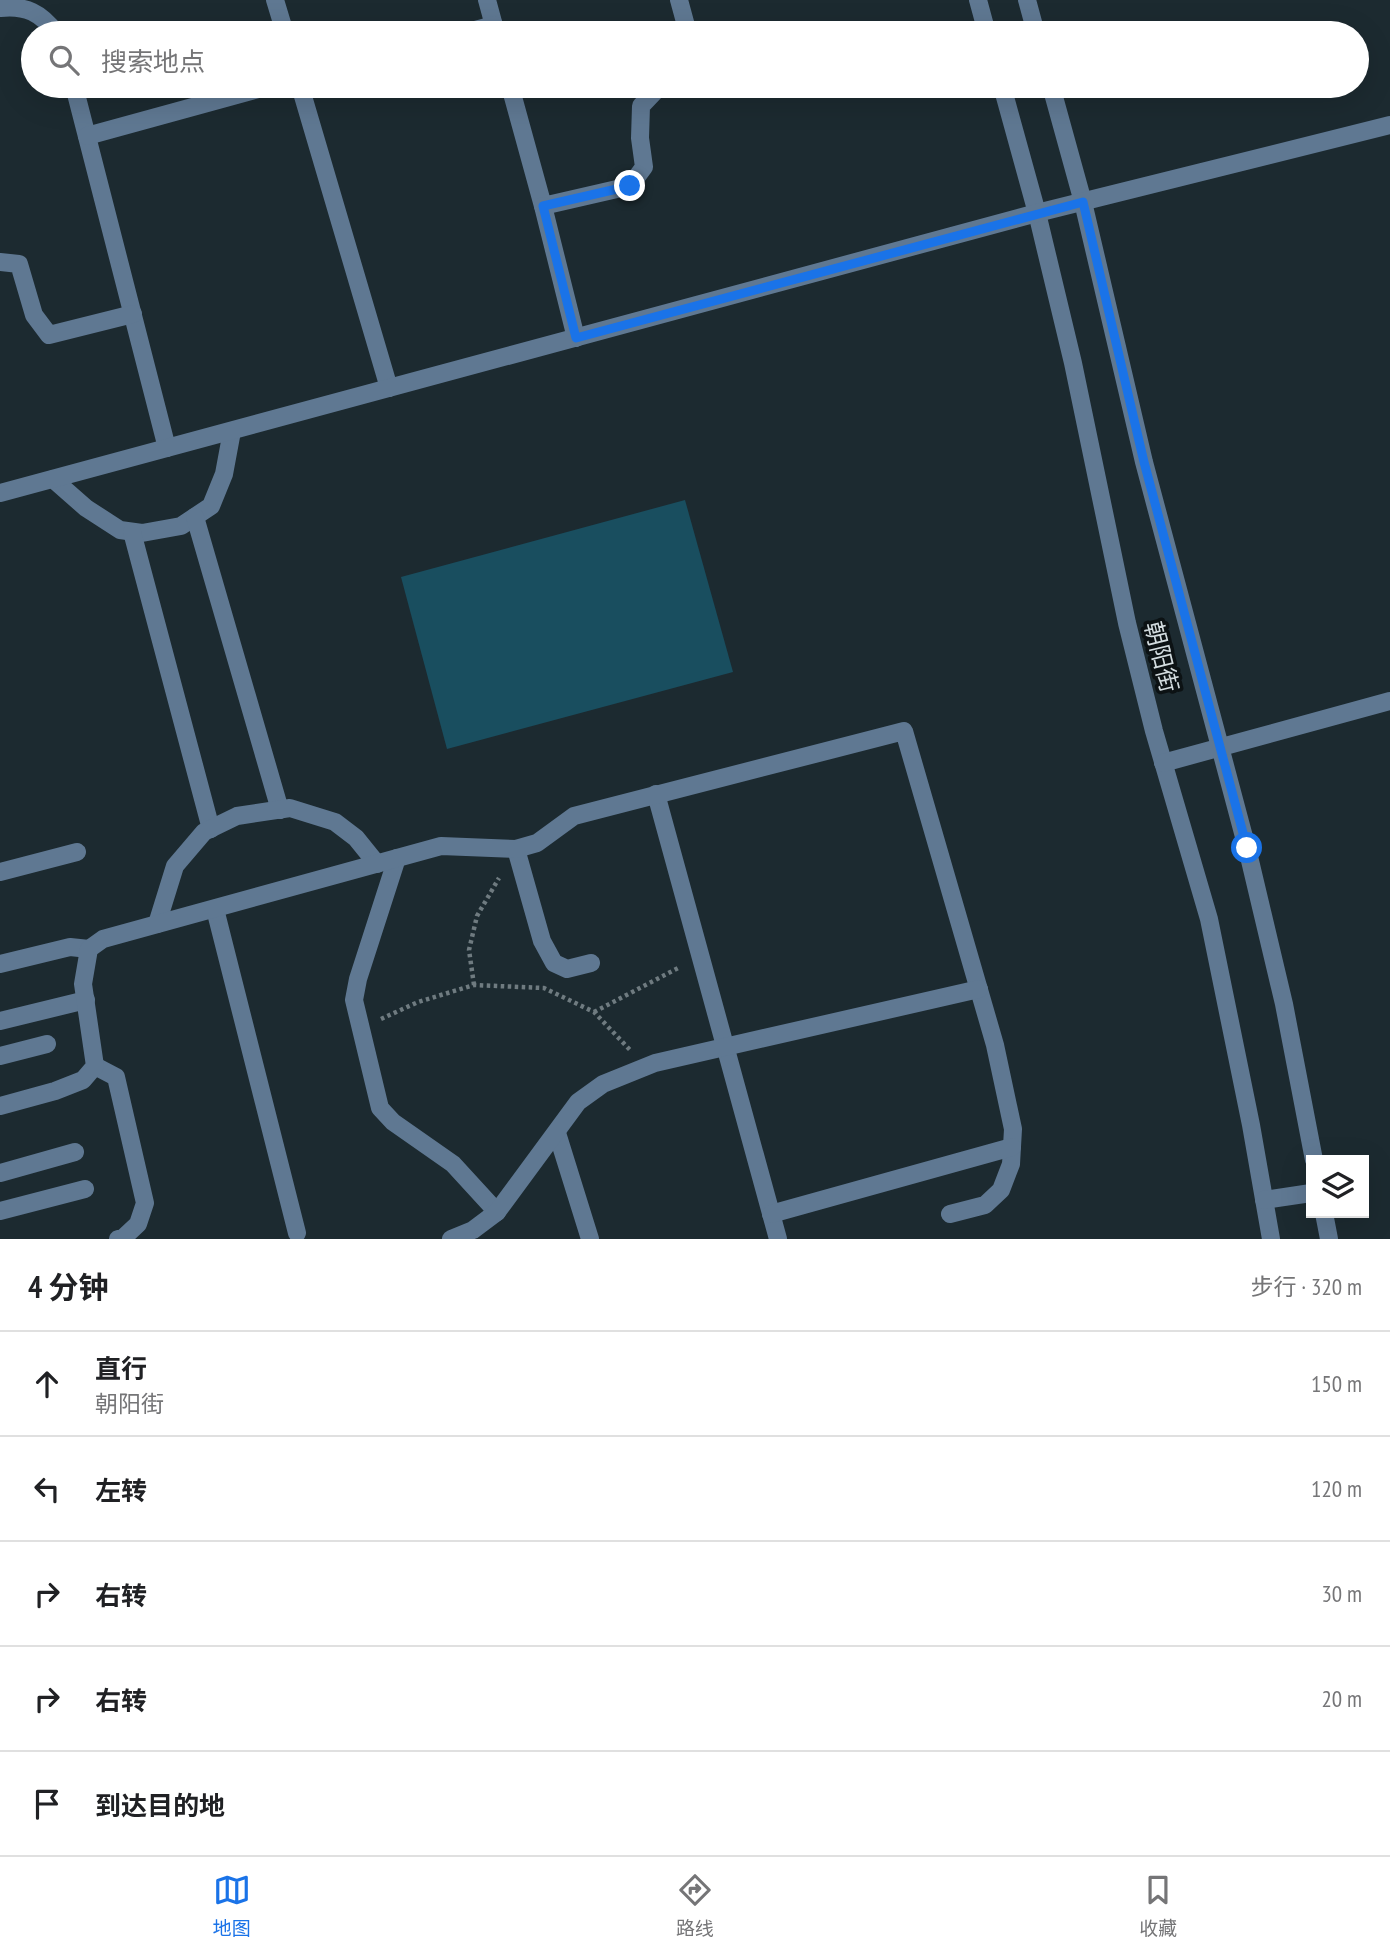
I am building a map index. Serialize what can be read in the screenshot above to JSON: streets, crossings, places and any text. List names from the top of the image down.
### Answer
{
  "streets": {
    "street": ["朝阳街"]
  },
  "page": {
    "search": "搜索地点",
    "heading": ["4 分钟", "步行 · 320 m"],
    "list": [
      ["直行", "朝阳街", "150 m"],
      ["左转", "120 m"],
      ["右转", "30 m"],
      ["右转", "20 m"],
      "到达目的地"
    ],
    "nav": ["地图", "路线", "收藏"]
  }
}
